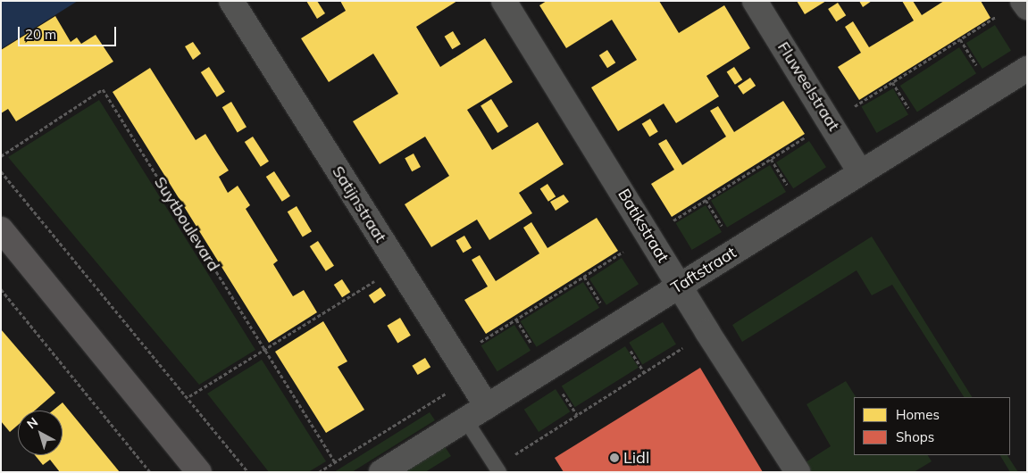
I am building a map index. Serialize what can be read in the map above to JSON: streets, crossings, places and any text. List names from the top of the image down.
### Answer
{
  "streets": {
    "street": [
      "Fluweelstraat",
      "Satijnstraat",
      "Batikstraat",
      "Taftstraat"
    ],
    "path": ["Suytboulevard"]
  },
  "crossings": [
    ["Fluweelstraat", "Taftstraat"],
    ["Satijnstraat", "Taftstraat"],
    ["Batikstraat", "Taftstraat"]
  ],
  "places": ["Lidl"],
  "legend": ["Homes", "Shops"],
  "scale_bar": "20 m",
  "north": "top left"
}
